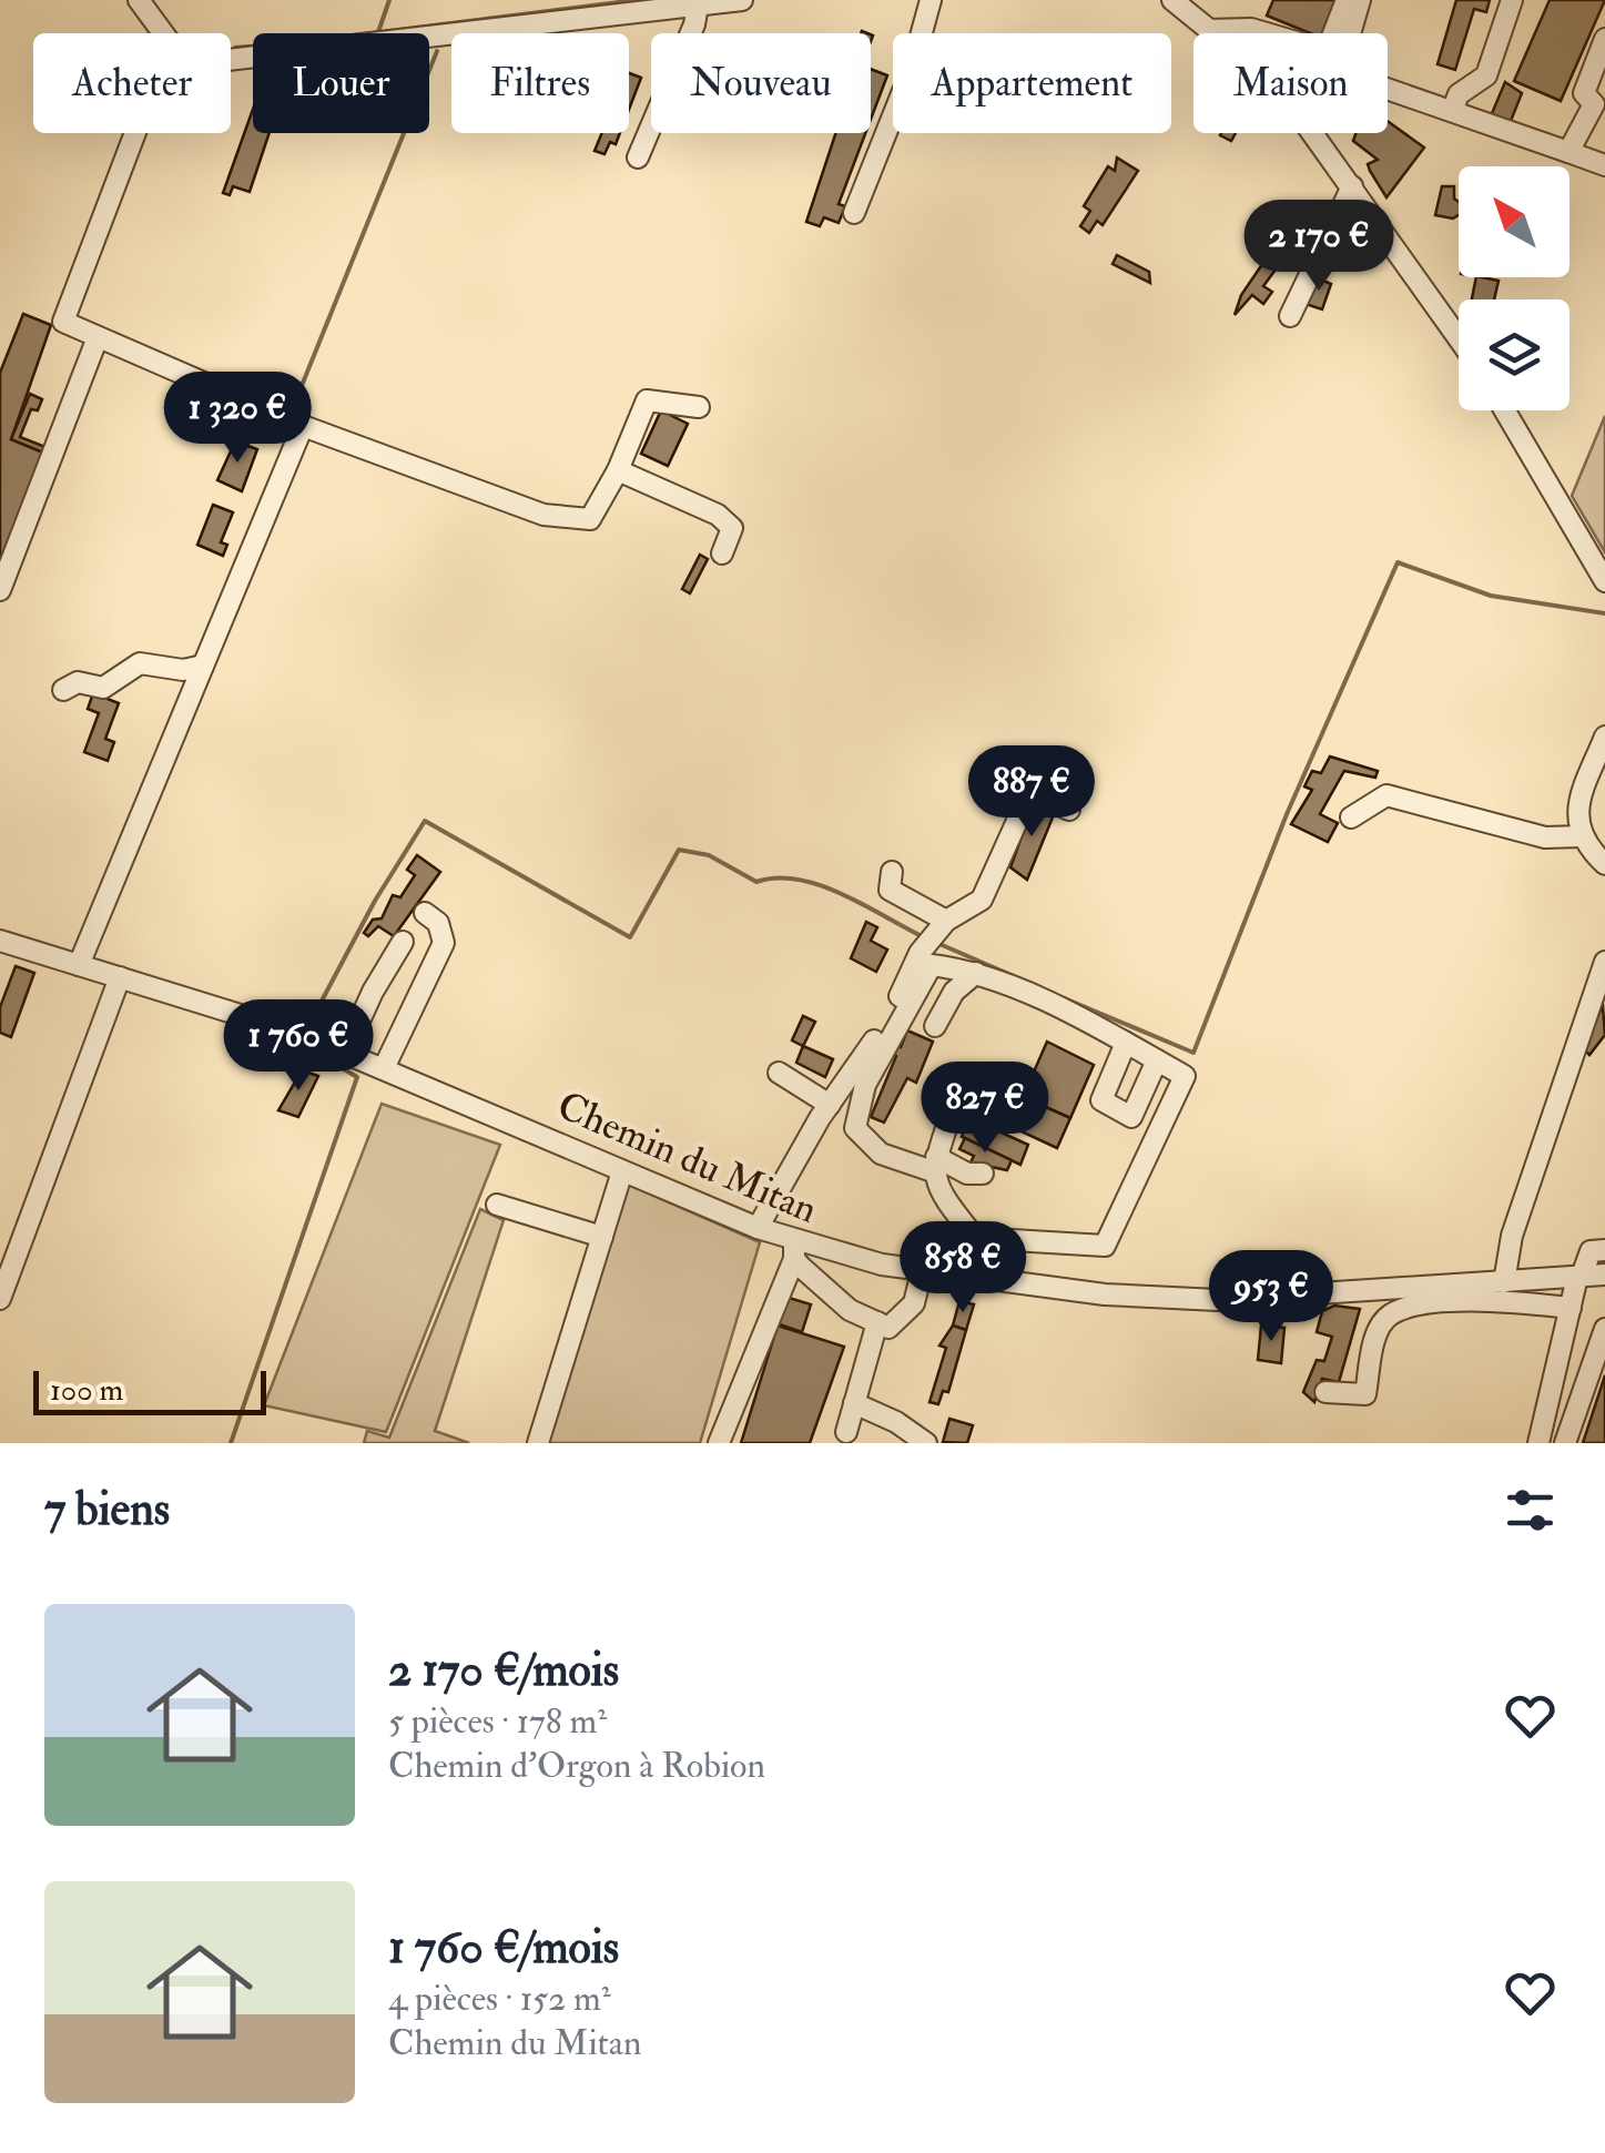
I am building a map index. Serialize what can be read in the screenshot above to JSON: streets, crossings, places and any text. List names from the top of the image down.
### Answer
{
  "streets": {
    "street": ["Chemin du Mitan"]
  },
  "scale_bar": "100 m",
  "north": "top left",
  "page": {
    "chip": [
      "Acheter",
      "Louer",
      "Filtres",
      "Nouveau",
      "Appartement",
      "Maison"
    ],
    "price": [
      "2 170 €",
      "1 320 €",
      "887 €",
      "1 760 €",
      "827 €",
      "858 €",
      "953 €"
    ],
    "scale": "100 m",
    "heading": "7 biens",
    "list": [
      {
        "name": "2 170 €/mois",
        "note": "5 pièces · 178 m² · Chemin d'Orgon à Robion"
      },
      {
        "name": "1 760 €/mois",
        "note": "4 pièces · 152 m² · Chemin du Mitan"
      }
    ]
  }
}
